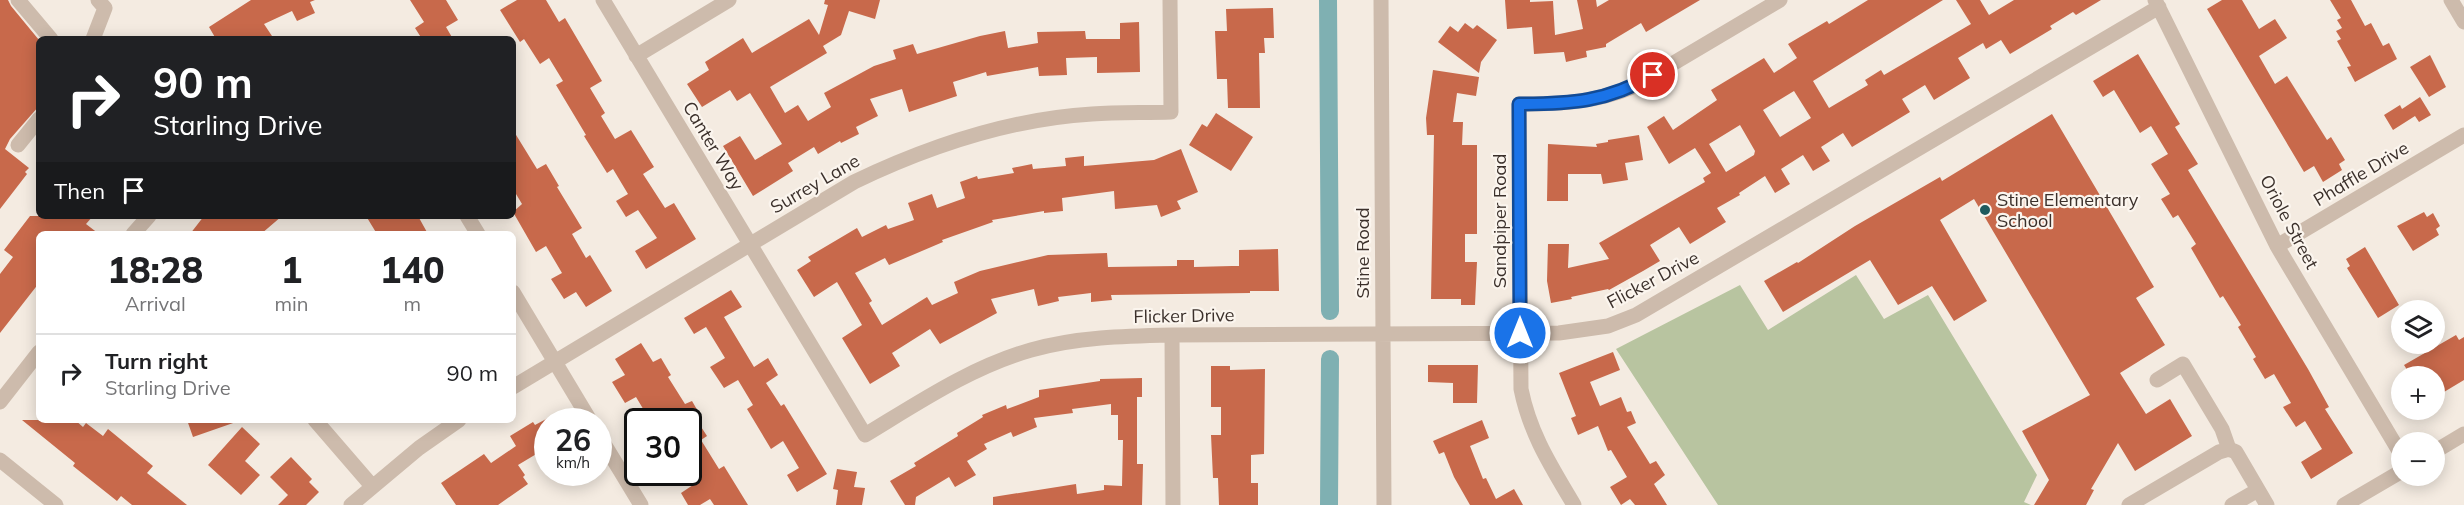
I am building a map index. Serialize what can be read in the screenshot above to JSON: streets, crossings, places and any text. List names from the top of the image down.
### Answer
{
  "streets": {
    "street": [
      "Canter Way",
      "Phaffle Drive",
      "Surrey Lane",
      "Sandpiper Road",
      "Oriole Street",
      "Stine Road",
      "Flicker Drive"
    ]
  },
  "crossings": [
    ["Canter Way", "Surrey Lane"],
    ["Canter Way", "Flicker Drive"],
    ["Phaffle Drive", "Oriole Street"],
    ["Sandpiper Road", "Flicker Drive"],
    ["Oriole Street", "Flicker Drive"],
    ["Stine Road", "Flicker Drive"]
  ],
  "places": ["Stine Elementary School"],
  "page": {
    "turn": ["90 m", "Starling Drive"],
    "then": "Then",
    "eta": [
      "18:28",
      "Arrival",
      "1",
      "min",
      "140",
      "m"
    ],
    "map_buttons": ["+", "−"],
    "list": [
      {
        "name": "Turn right",
        "note": "Starling Drive",
        "value": "90 m"
      }
    ],
    "speed": "26 km/h",
    "limit": "30"
  }
}
